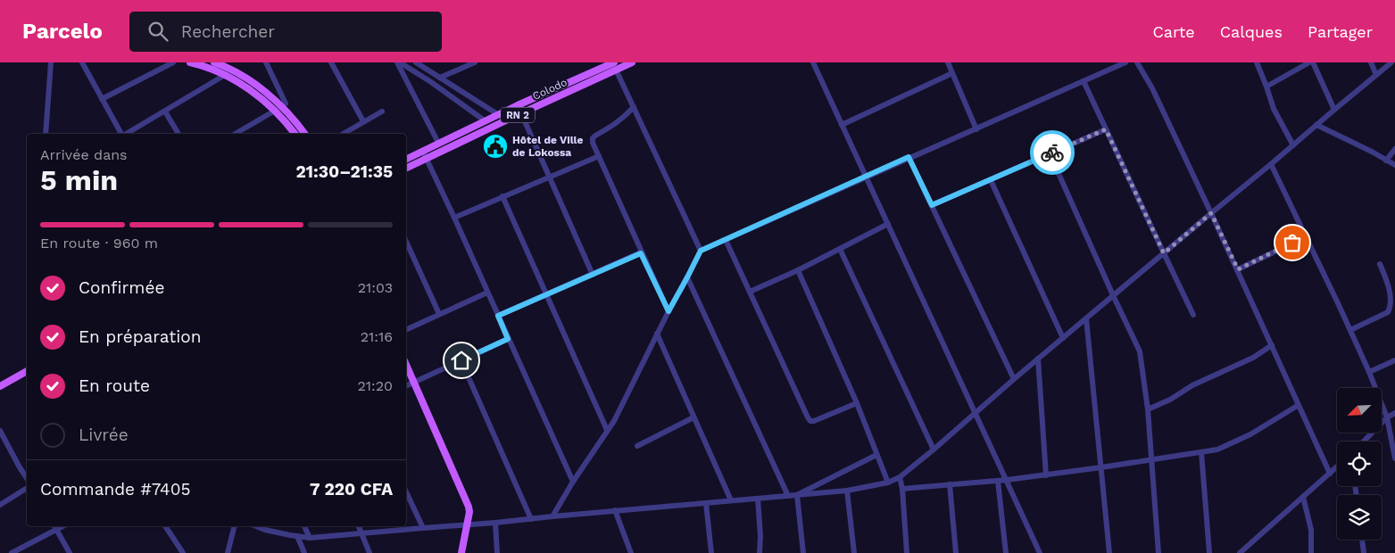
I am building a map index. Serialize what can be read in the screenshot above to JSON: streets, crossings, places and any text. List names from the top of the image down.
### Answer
{
  "streets": {
    "main road": ["Colodo", "RN 2"]
  },
  "places": {
    "public building": ["Hôtel de Ville de Lokossa"]
  },
  "north": "bottom left",
  "page": {
    "header": "Parcelo",
    "search": "Rechercher",
    "nav": ["Carte", "Calques", "Partager"],
    "heading": ["5 min", "Arrivée dans", "21:30–21:35"],
    "panel": ["Commande #7405", "7 220 CFA"],
    "bar": "En route · 960 m",
    "list": [
      ["Confirmée", "21:03"],
      ["En préparation", "21:16"],
      ["En route", "21:20"],
      "Livrée"
    ]
  }
}
